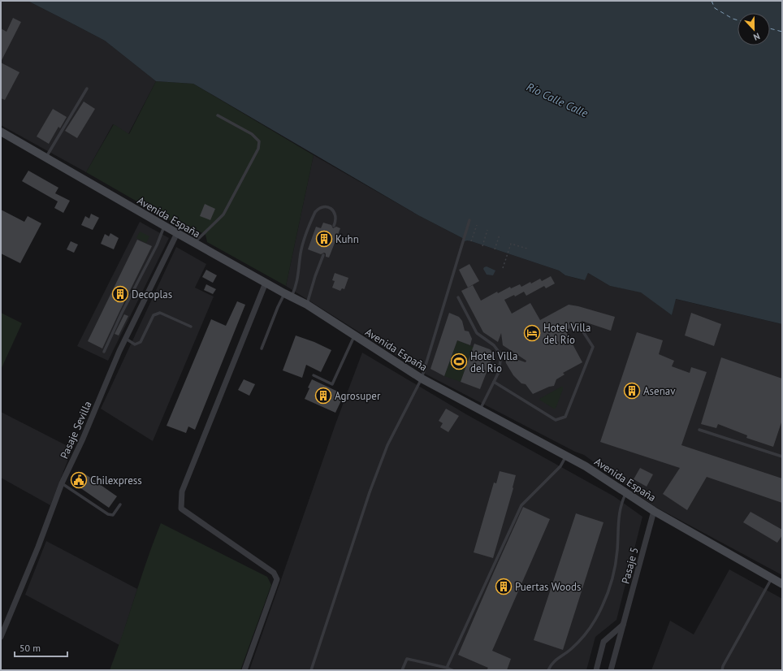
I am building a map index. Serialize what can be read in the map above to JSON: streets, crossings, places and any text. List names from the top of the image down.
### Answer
{
  "streets": {
    "main road": ["Avenida España"],
    "street": ["Pasaje Sevilla", "Pasaje 5"]
  },
  "crossings": [
    ["Avenida España", "Pasaje Sevilla"],
    ["Avenida España", "Pasaje 5"]
  ],
  "water": ["Río Calle Calle"],
  "places": {
    "building": [
      "Kuhn",
      "Decoplas",
      "Asenav",
      "Agrosuper",
      "Puertas Woods"
    ],
    "hotel": ["Hotel Villa del Río"],
    "sports": ["Hotel Villa del Rio"],
    "public building": ["Chilexpress"]
  },
  "scale_bar": "50 m",
  "north": "bottom"
}
